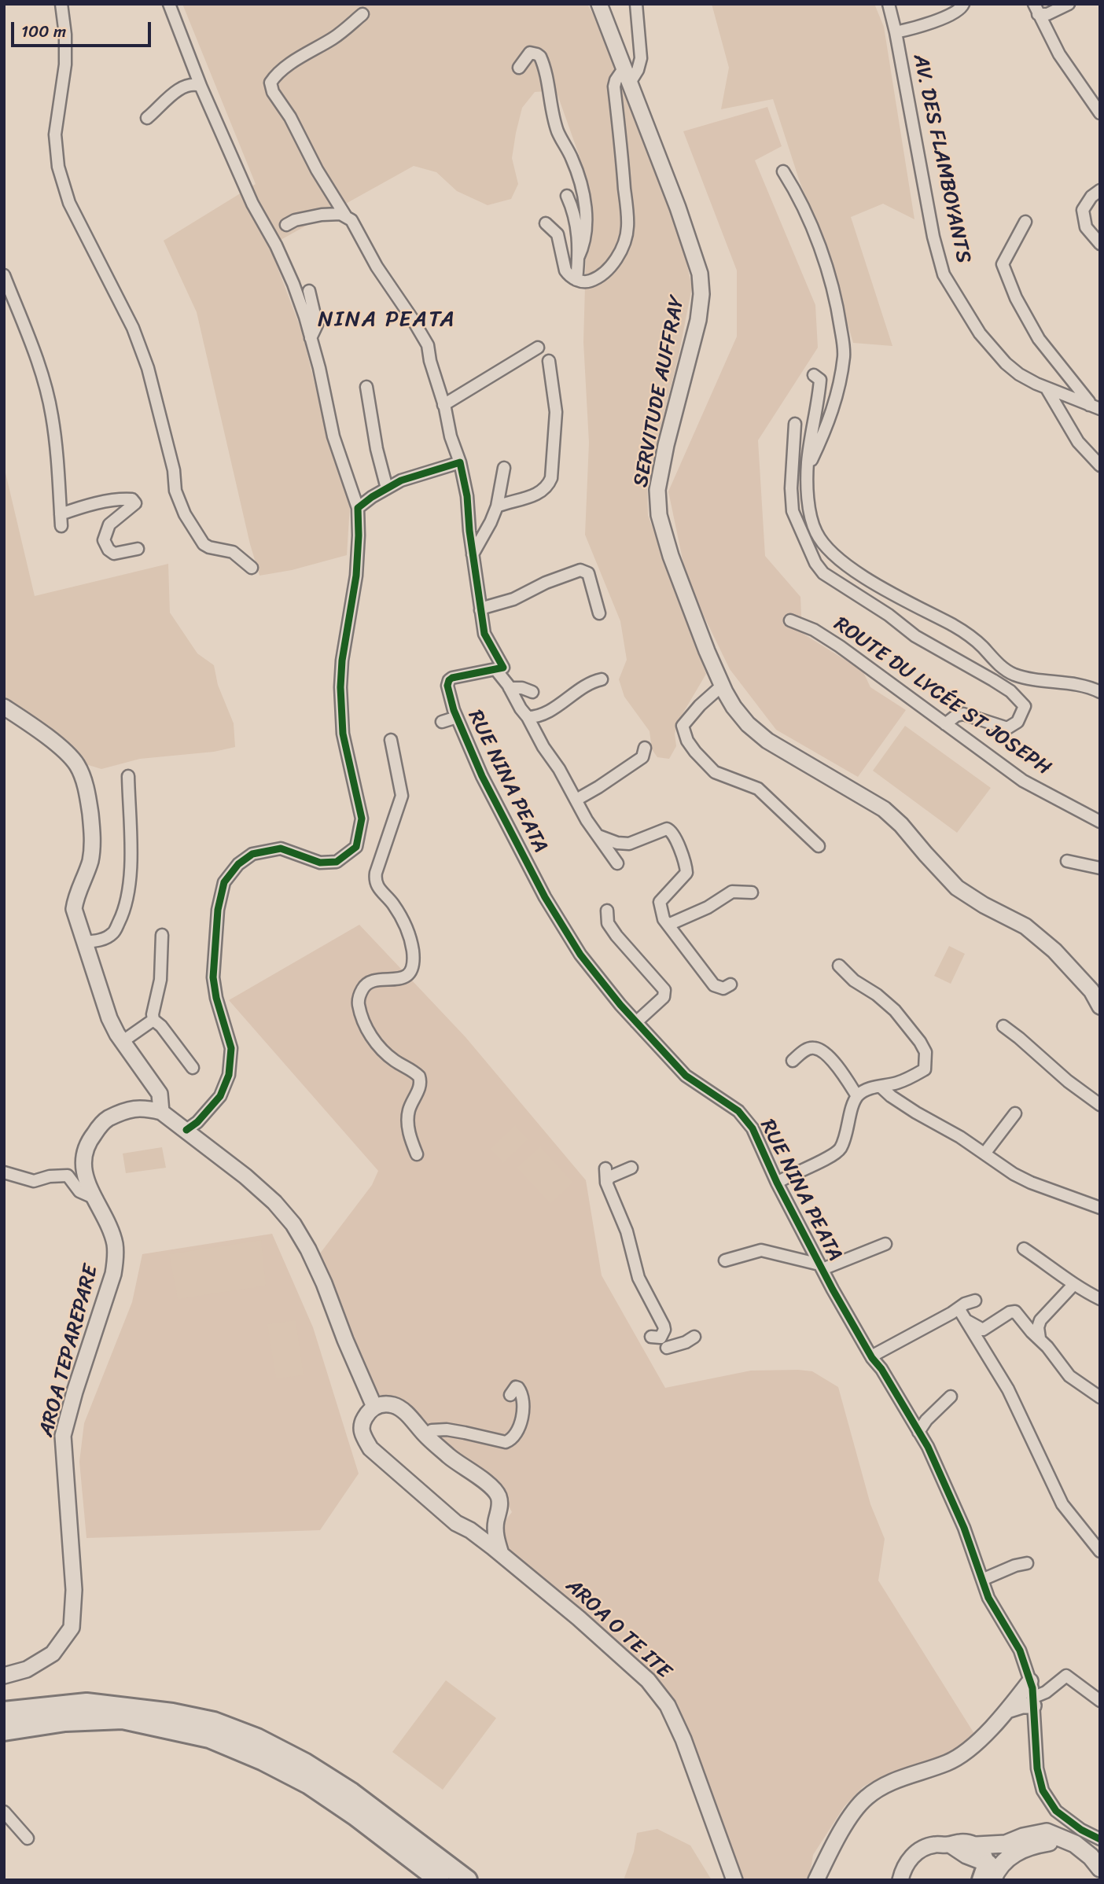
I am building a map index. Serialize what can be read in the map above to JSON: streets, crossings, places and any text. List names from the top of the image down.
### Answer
{
  "streets": {
    "main road": ["SERVITUDE AUFFRAY", "AROA TEPAREPARE", "AROA O TE ITE"],
    "street": ["AV. DES FLAMBOYANTS", "ROUTE DU LYCÉE ST JOSEPH", "RUE NINA PEATA"]
  },
  "districts": ["NINA PEATA"],
  "scale_bar": "100 m"
}
